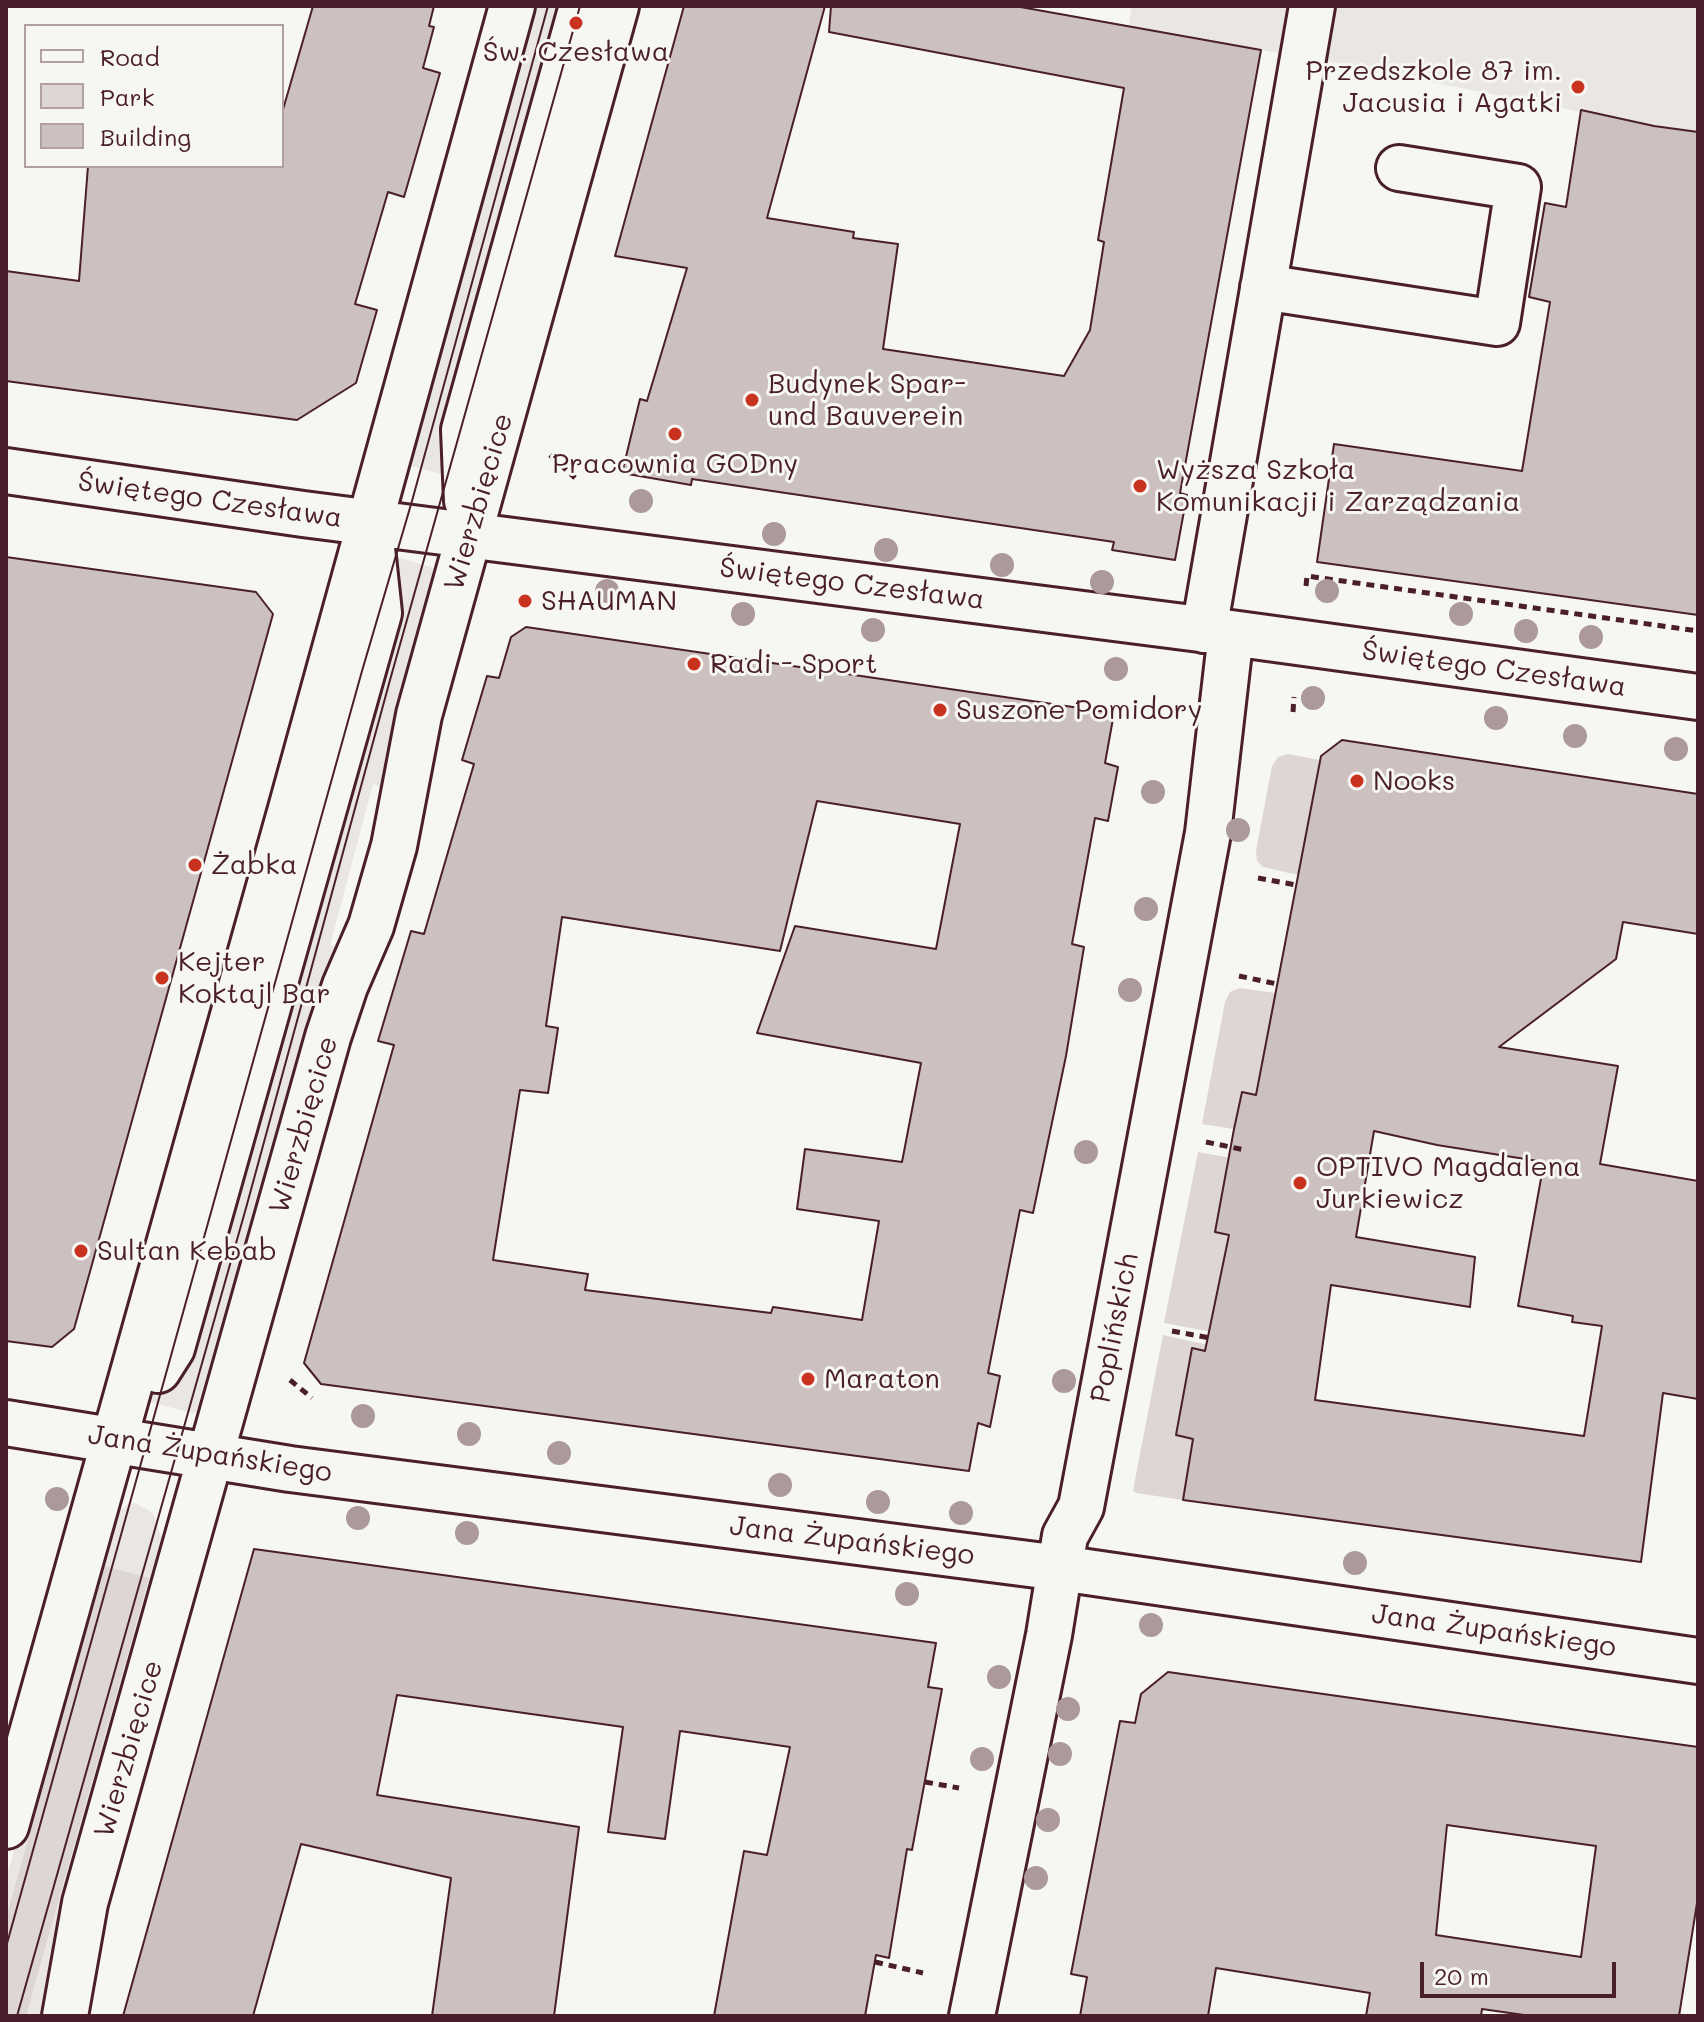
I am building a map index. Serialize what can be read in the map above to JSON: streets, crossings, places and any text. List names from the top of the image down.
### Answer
{
  "streets": {
    "street": [
      "Świętego Czesława",
      "Wierzbięcice",
      "Poplińskich",
      "Jana Żupańskiego"
    ]
  },
  "crossings": [
    ["Świętego Czesława", "Wierzbięcice"],
    ["Świętego Czesława", "Poplińskich"],
    ["Wierzbięcice", "Jana Żupańskiego"],
    ["Poplińskich", "Jana Żupańskiego"]
  ],
  "places": [
    "Św. Czesława",
    "Przedszkole 87 im. Jacusia i Agatki",
    "Budynek Spar- und Bauverein",
    "Pracownia GODny",
    "Wyższa Szkoła Komunikacji i Zarządzania",
    "SHAUMAN",
    "Radi - Sport",
    "Suszone Pomidory",
    "Nooks",
    "Żabka",
    "Kejter Koktajl Bar",
    "OPTIVO Magdalena Jurkiewicz",
    "Sultan Kebab",
    "Maraton"
  ],
  "legend": ["Road", "Park", "Building"],
  "scale_bar": "20 m"
}
